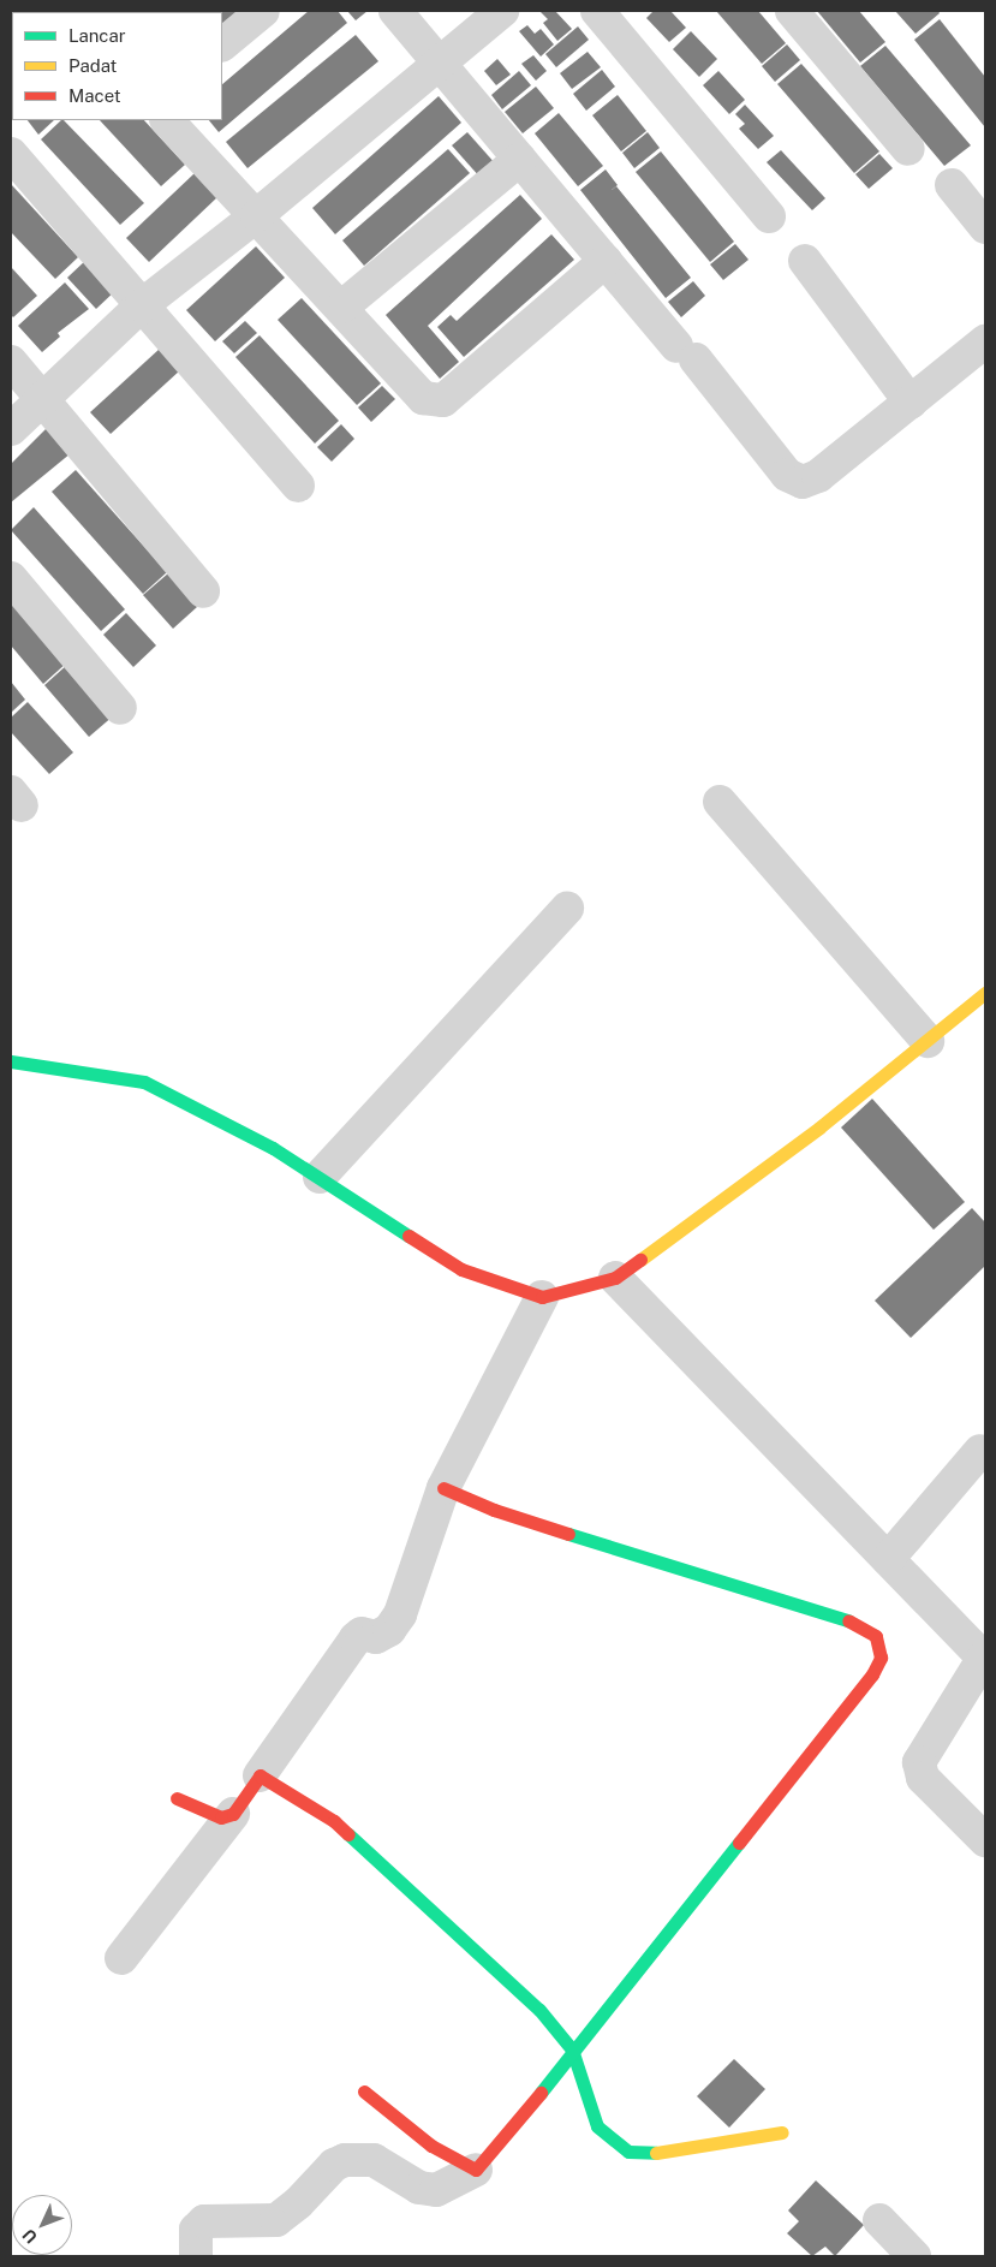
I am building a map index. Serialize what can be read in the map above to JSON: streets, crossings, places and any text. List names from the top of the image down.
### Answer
{
  "legend": ["Lancar", "Padat", "Macet"],
  "north": "bottom left"
}
